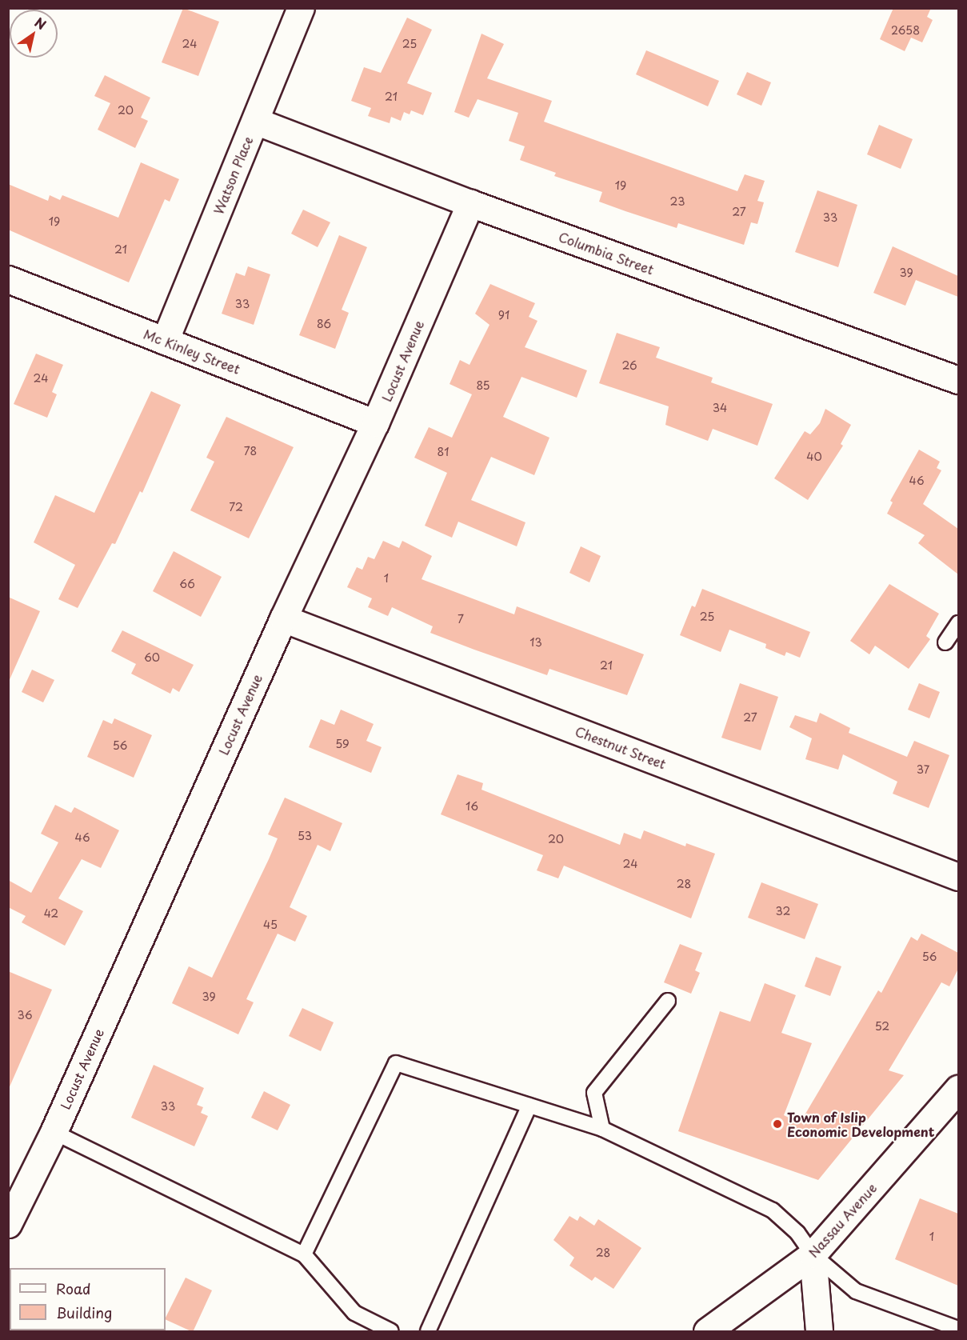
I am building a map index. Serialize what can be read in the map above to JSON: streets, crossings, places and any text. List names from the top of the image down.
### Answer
{
  "streets": {
    "street": [
      "Watson Place",
      "Columbia Street",
      "Mc Kinley Street",
      "Locust Avenue",
      "Chestnut Street",
      "Nassau Avenue"
    ]
  },
  "crossings": [
    ["Watson Place", "Columbia Street"],
    ["Watson Place", "Mc Kinley Street"],
    ["Columbia Street", "Locust Avenue"],
    ["Mc Kinley Street", "Locust Avenue"],
    ["Locust Avenue", "Chestnut Street"]
  ],
  "places": ["Town of Islip Economic Development"],
  "house_numbers": [
    "2658",
    "24",
    "25",
    "21",
    "20",
    "19",
    "23",
    "27",
    "33",
    "19",
    "21",
    "39",
    "33",
    "91",
    "86",
    "26",
    "24",
    "85",
    "34",
    "78",
    "81",
    "40",
    "46",
    "72",
    "1",
    "66",
    "25",
    "7",
    "13",
    "60",
    "21",
    "27",
    "59",
    "56",
    "37",
    "16",
    "53",
    "46",
    "20",
    "24",
    "28",
    "32",
    "42",
    "45",
    "56",
    "39",
    "36",
    "52",
    "33",
    "1",
    "28"
  ],
  "legend": ["Road", "Building"],
  "north": "top right"
}
